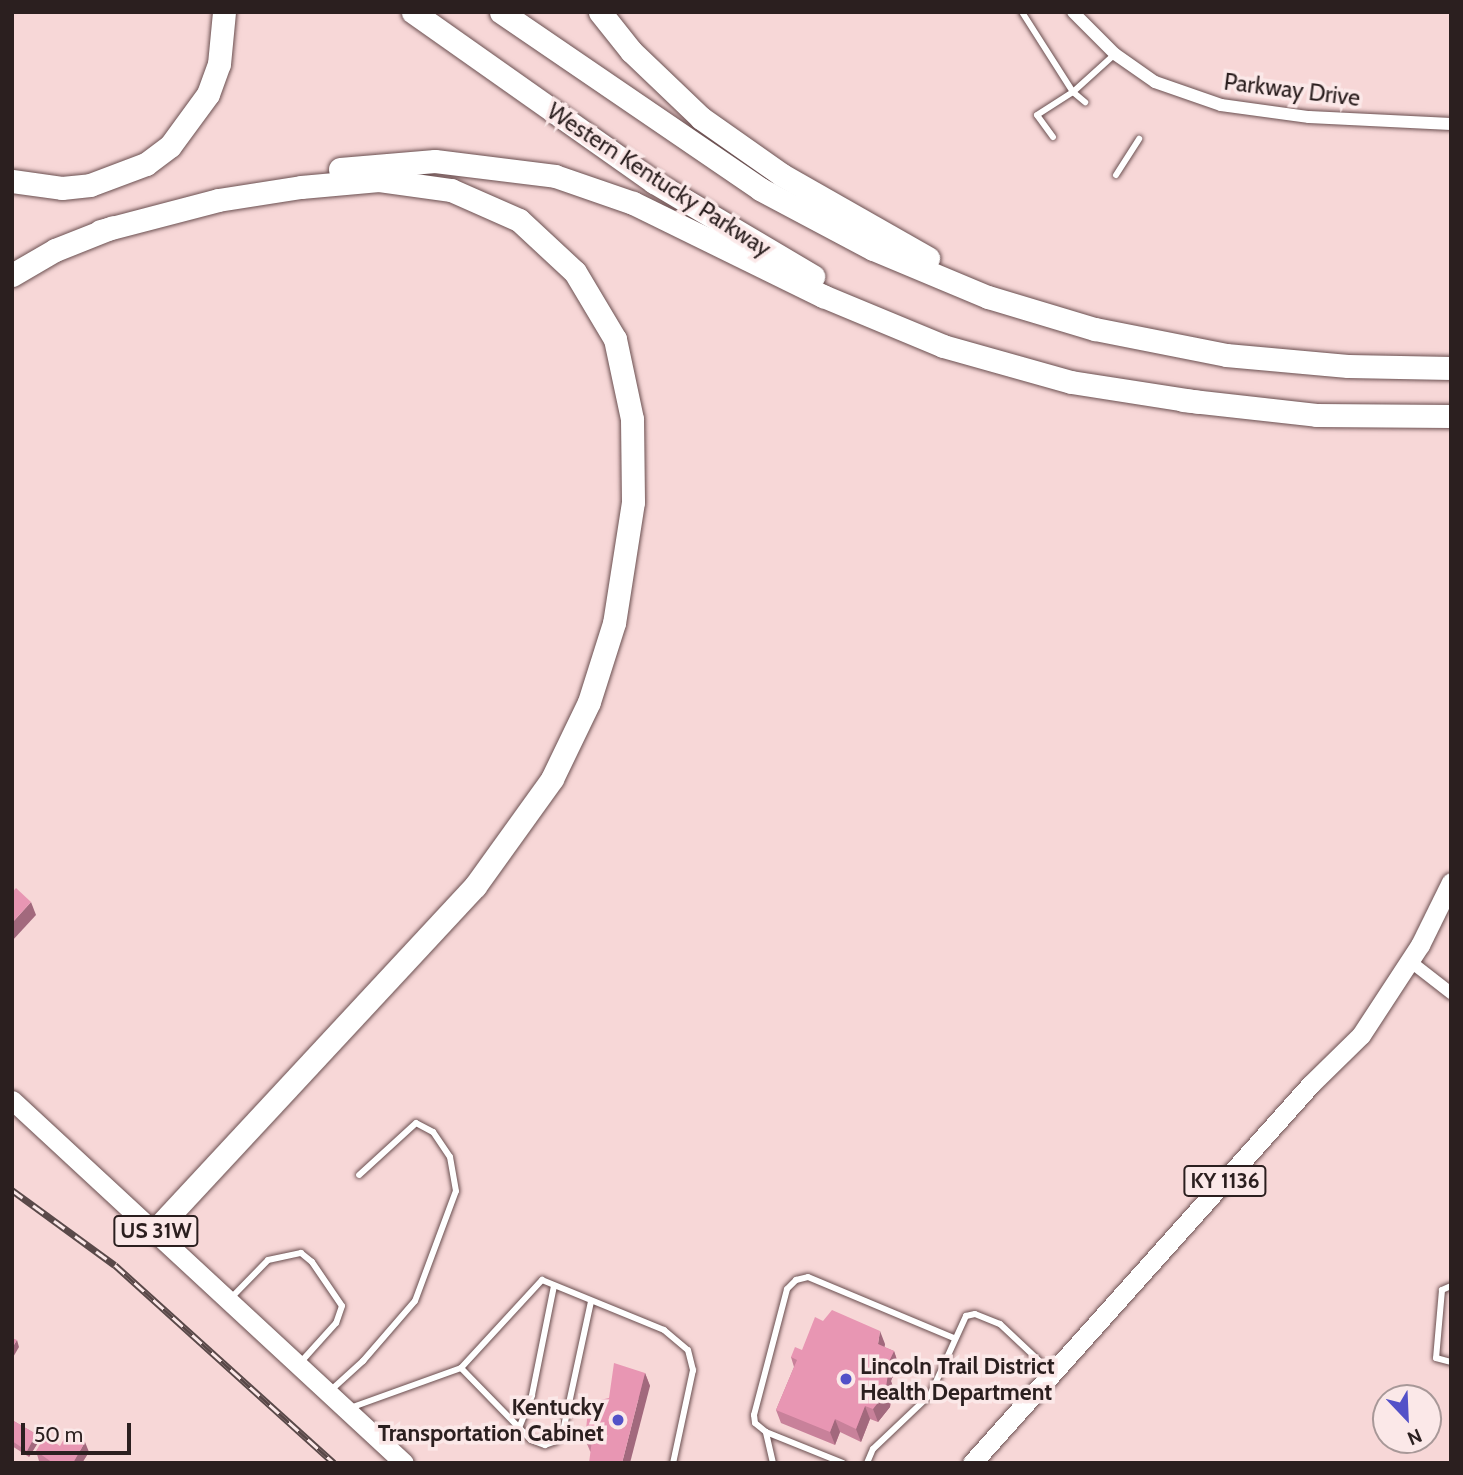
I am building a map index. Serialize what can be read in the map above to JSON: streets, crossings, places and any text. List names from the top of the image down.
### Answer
{
  "streets": {
    "highway": ["Western Kentucky Parkway"],
    "main road": ["KY 1136", "US 31W"],
    "street": ["Parkway Drive"]
  },
  "places": ["Lincoln Trail District Health Department", "Kentucky Transportation Cabinet"],
  "scale_bar": "50 m",
  "north": "bottom right"
}
